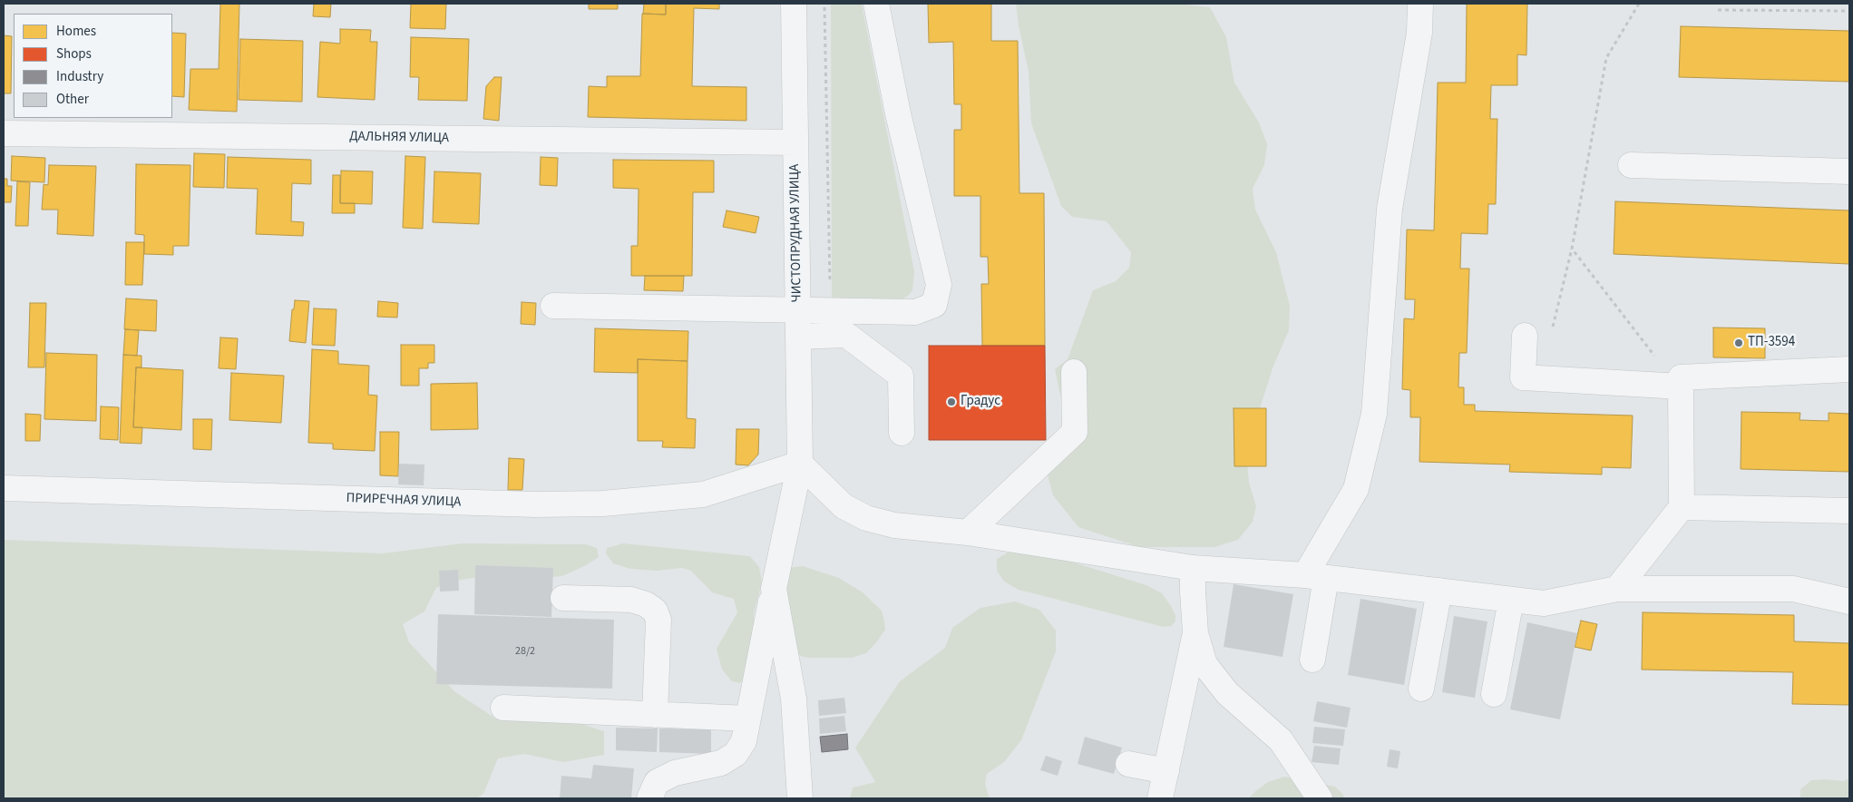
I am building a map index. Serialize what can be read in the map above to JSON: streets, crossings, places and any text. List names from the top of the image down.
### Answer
{
  "streets": {
    "street": ["ДАЛЬНЯЯ УЛИЦА", "ЧИСТОПРУДНАЯ УЛИЦА", "ПРИРЕЧНАЯ УЛИЦА"]
  },
  "crossings": [
    ["ДАЛЬНЯЯ УЛИЦА", "ЧИСТОПРУДНАЯ УЛИЦА"],
    ["ЧИСТОПРУДНАЯ УЛИЦА", "ПРИРЕЧНАЯ УЛИЦА"]
  ],
  "places": ["ТП-3594", "Градус"],
  "house_numbers": ["28/2"],
  "legend": [
    "Homes",
    "Shops",
    "Industry",
    "Other"
  ]
}
